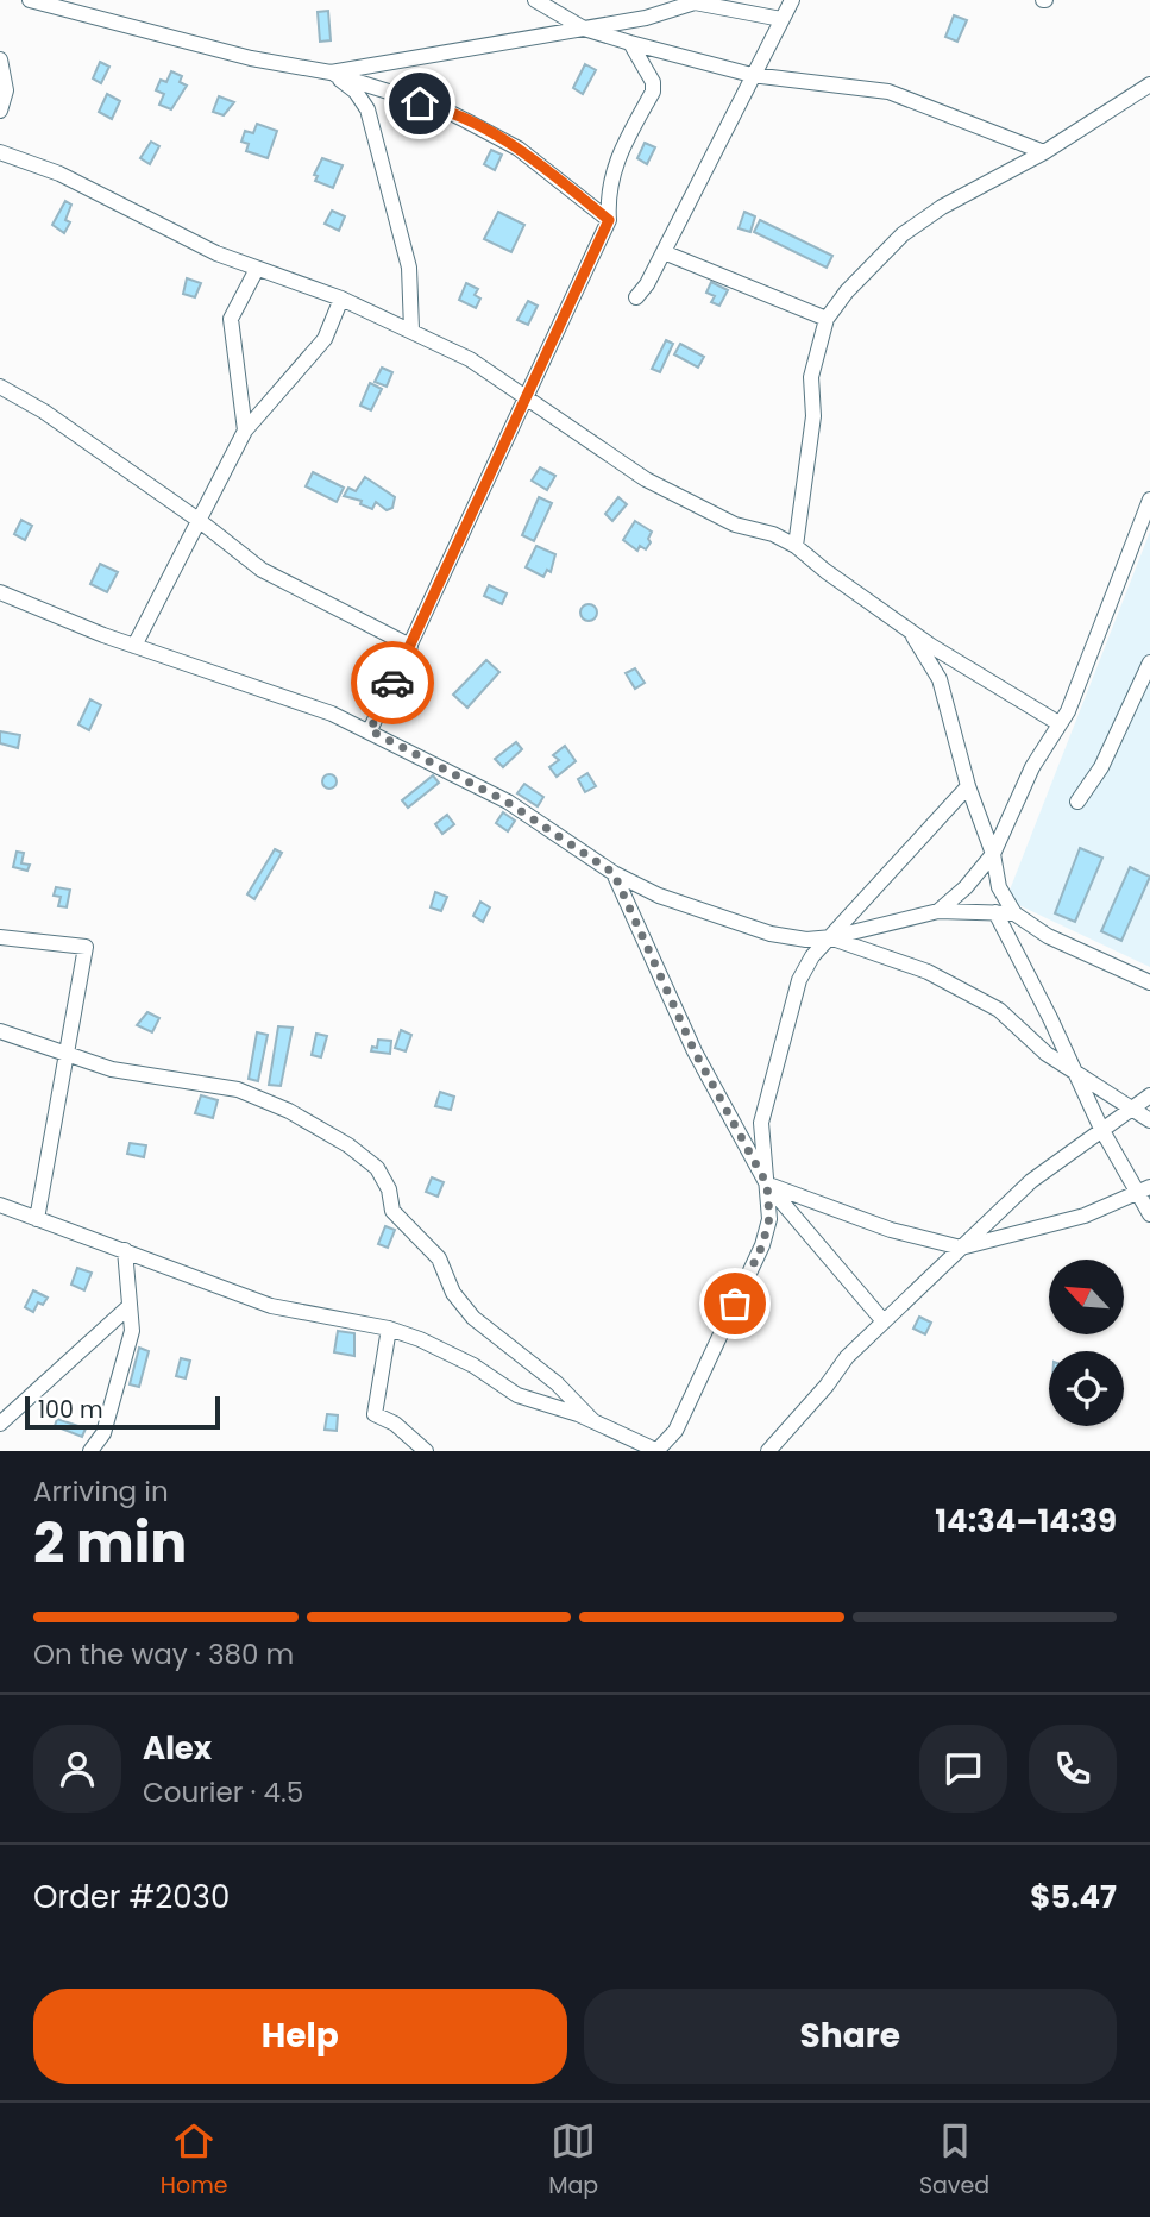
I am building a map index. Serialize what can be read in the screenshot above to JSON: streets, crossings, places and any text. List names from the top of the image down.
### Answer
{
  "scale_bar": "100 m",
  "north": "top left",
  "page": {
    "scale": "100 m",
    "heading": ["2 min", "Arriving in", "14:34–14:39"],
    "panel": [
      "Alex",
      "Courier · 4.5",
      "Order #2030",
      "$5.47"
    ],
    "bar": "On the way · 380 m",
    "buttons": ["Help", "Share"],
    "tabs": ["Home", "Map", "Saved"]
  }
}
